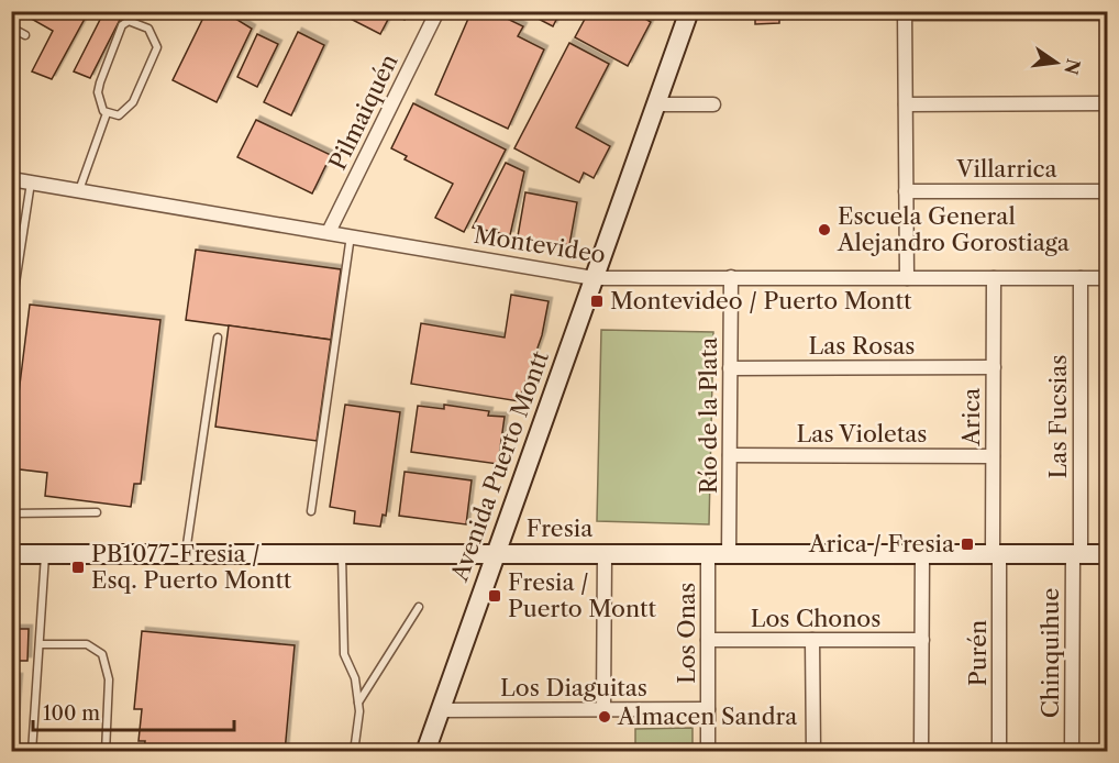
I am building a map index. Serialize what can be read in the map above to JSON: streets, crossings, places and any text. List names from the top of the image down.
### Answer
{
  "streets": {
    "street": [
      "Pilmaiquén",
      "Villarrica",
      "Montevideo",
      "Las Rosas",
      "Río de la Plata",
      "Arica",
      "Las Fucsias",
      "Las Violetas",
      "Avenida Puerto Montt",
      "Fresia",
      "Los Chonos",
      "Los Onas",
      "Purén",
      "Chinquihue",
      "Los Diaguitas"
    ]
  },
  "crossings": [
    ["Pilmaiquén", "Montevideo"],
    ["Montevideo", "Río de la Plata"],
    ["Montevideo", "Arica"],
    ["Montevideo", "Las Fucsias"],
    ["Montevideo", "Avenida Puerto Montt"],
    ["Las Rosas", "Río de la Plata"],
    ["Las Rosas", "Arica"],
    ["Río de la Plata", "Las Violetas"],
    ["Río de la Plata", "Fresia"],
    ["Arica", "Las Violetas"],
    ["Arica", "Fresia"],
    ["Arica", "Purén"],
    ["Las Fucsias", "Fresia"],
    ["Las Fucsias", "Chinquihue"],
    ["Avenida Puerto Montt", "Fresia"],
    ["Avenida Puerto Montt", "Los Diaguitas"],
    ["Fresia", "Los Onas"],
    ["Fresia", "Purén"],
    ["Fresia", "Chinquihue"],
    ["Los Chonos", "Los Onas"],
    ["Los Onas", "Los Diaguitas"]
  ],
  "places": {
    "other": ["Escuela General Alejandro Gorostiaga", "Almacen Sandra"],
    "transit": [
      "Montevideo / Puerto Montt",
      "Arica / Fresia",
      "PB1077-Fresia / Esq. Puerto Montt",
      "Fresia / Puerto Montt"
    ]
  },
  "scale_bar": "100 m",
  "north": "right"
}
